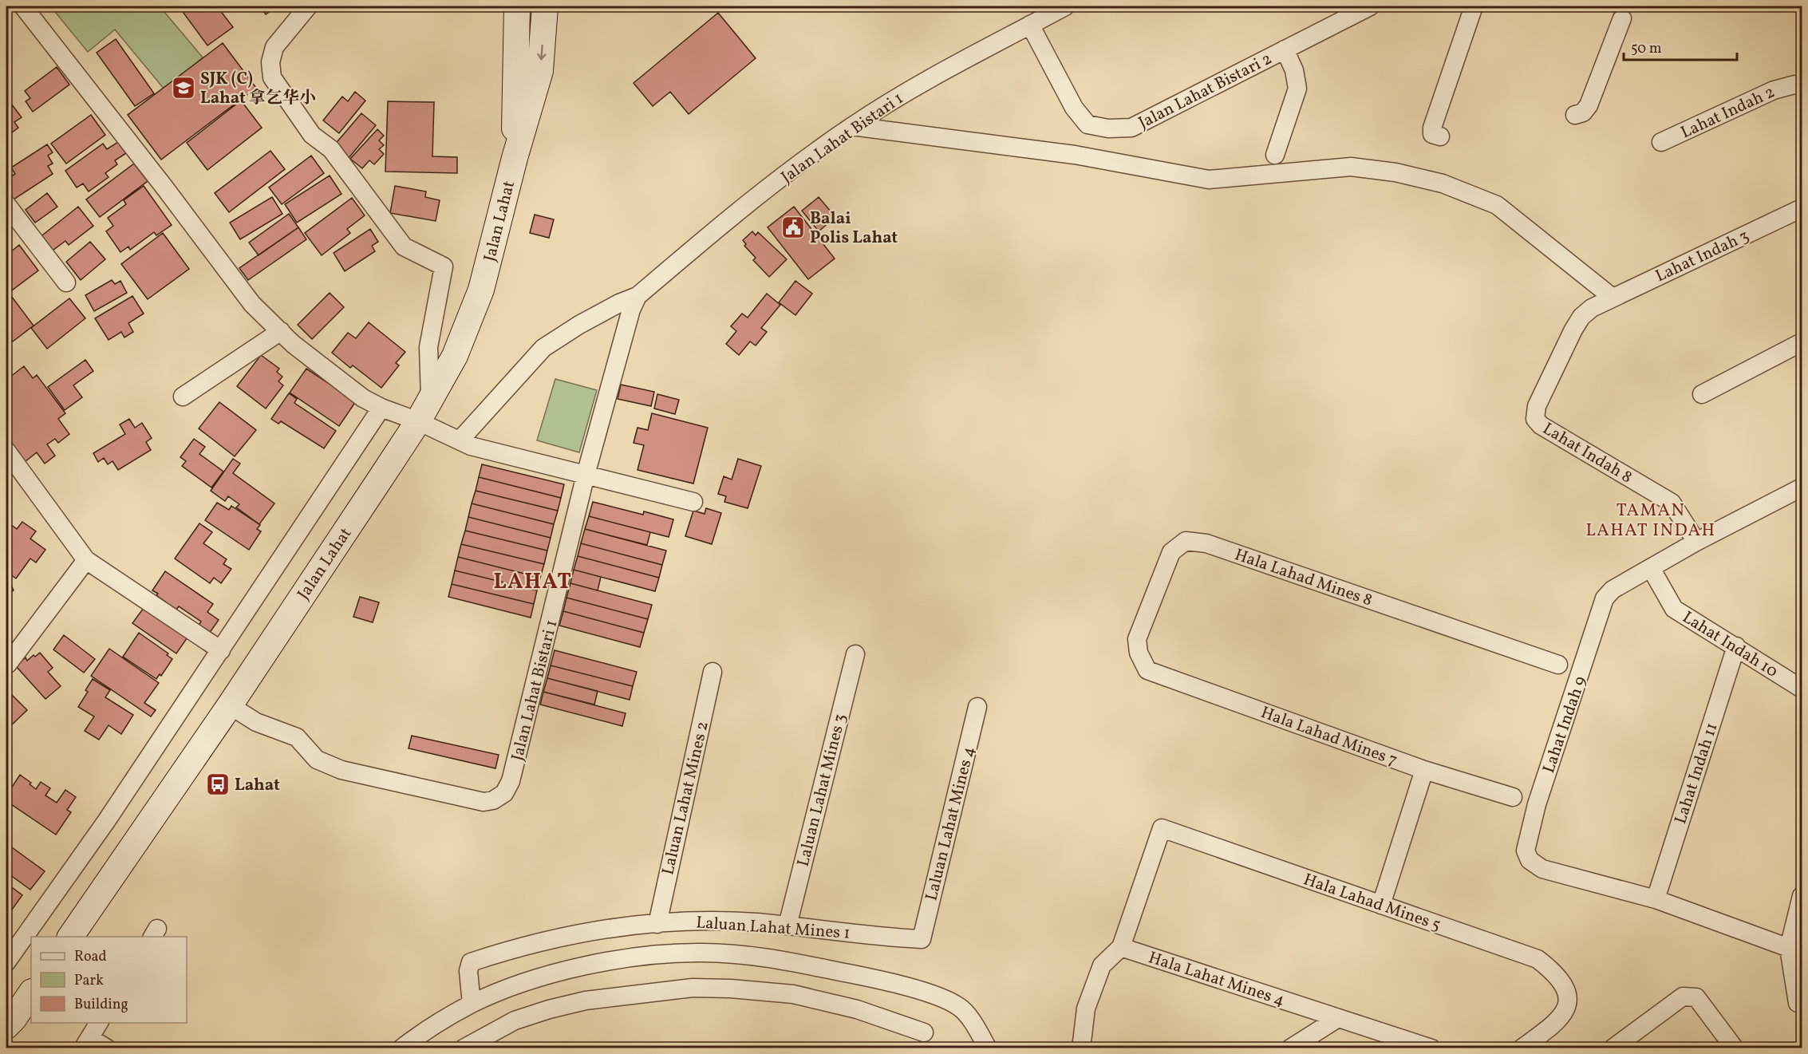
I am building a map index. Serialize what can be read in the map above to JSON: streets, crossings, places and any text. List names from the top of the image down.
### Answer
{
  "streets": {
    "main road": ["Jalan Lahat"],
    "street": [
      "Jalan Lahat Bistari 2",
      "Lahat Indah 2",
      "Jalan Lahat Bistari 1",
      "Lahat Indah 3",
      "Lahat Indah 8",
      "Hala Lahad Mines 8",
      "Lahat Indah 10",
      "Lahat Indah 9",
      "Hala Lahad Mines 7",
      "Lahat Indah 11",
      "Laluan Lahat Mines 3",
      "Laluan Lahat Mines 2",
      "Laluan Lahat Mines 4",
      "Hala Lahad Mines 5",
      "Laluan Lahat Mines 1",
      "Hala Lahat Mines 4"
    ]
  },
  "crossings": [
    ["Jalan Lahat Bistari 2", "Jalan Lahat Bistari 1"],
    ["Jalan Lahat Bistari 1", "Jalan Lahat"],
    ["Lahat Indah 3", "Lahat Indah 8"],
    ["Hala Lahad Mines 8", "Hala Lahad Mines 7"],
    ["Lahat Indah 10", "Lahat Indah 9"],
    ["Lahat Indah 10", "Lahat Indah 11"],
    ["Lahat Indah 9", "Lahat Indah 11"],
    ["Laluan Lahat Mines 3", "Laluan Lahat Mines 1"],
    ["Laluan Lahat Mines 2", "Laluan Lahat Mines 1"],
    ["Laluan Lahat Mines 4", "Laluan Lahat Mines 1"],
    ["Hala Lahad Mines 5", "Hala Lahat Mines 4"]
  ],
  "districts": ["TAMAN LAHAT INDAH", "LAHAT"],
  "places": {
    "school or university": ["SJK (C) Lahat 拿乞华小"],
    "public building": ["Balai Polis Lahat"],
    "bus stop": ["Lahat"]
  },
  "legend": ["Road", "Park", "Building"],
  "scale_bar": "50 m"
}
